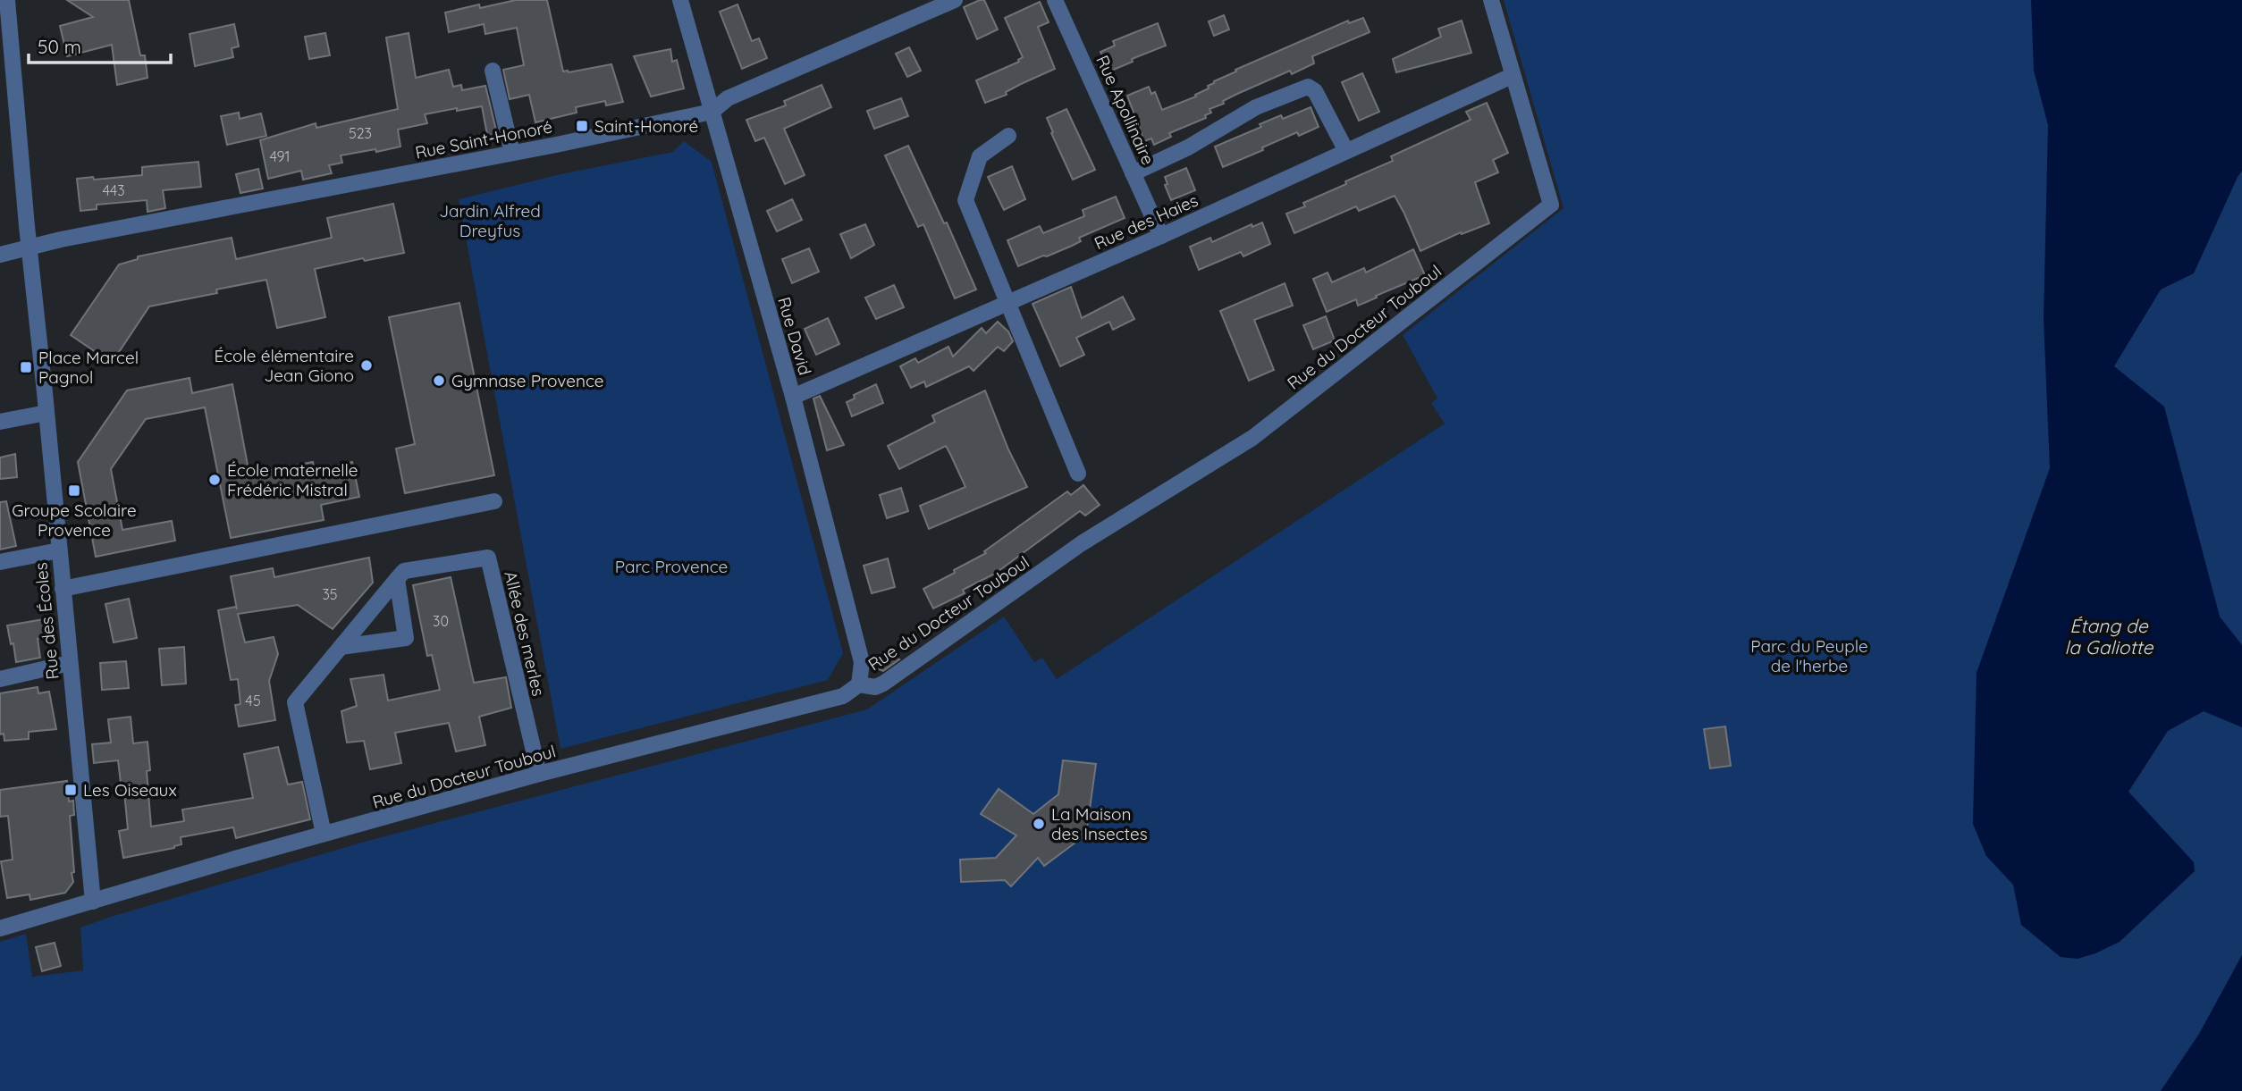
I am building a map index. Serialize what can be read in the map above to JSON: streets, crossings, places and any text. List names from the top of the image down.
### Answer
{
  "streets": {
    "street": [
      "Rue Apollinaire",
      "Rue Saint-Honoré",
      "Rue des Haies",
      "Rue du Docteur Touboul",
      "Rue David",
      "Rue des Écoles",
      "Allée des merles"
    ]
  },
  "crossings": [
    ["Rue Apollinaire", "Rue des Haies"],
    ["Rue Saint-Honoré", "Rue David"],
    ["Rue Saint-Honoré", "Rue des Écoles"],
    ["Rue des Haies", "Rue du Docteur Touboul"],
    ["Rue des Haies", "Rue David"],
    ["Rue du Docteur Touboul", "Rue David"],
    ["Rue du Docteur Touboul", "Rue des Écoles"],
    ["Rue du Docteur Touboul", "Allée des merles"]
  ],
  "water": ["Étang de la Galiotte"],
  "parks": ["Jardin Alfred Dreyfus", "Parc Provence", "Parc du Peuple de l'herbe"],
  "places": {
    "transit": [
      "Saint-Honoré",
      "Place Marcel Pagnol",
      "Groupe Scolaire Provence",
      "Les Oiseaux"
    ],
    "other": [
      "École élémentaire Jean Giono",
      "Gymnase Provence",
      "École maternelle Frédéric Mistral",
      "La Maison des Insectes"
    ]
  },
  "house_numbers": [
    "523",
    "491",
    "443",
    "35",
    "30",
    "45"
  ],
  "scale_bar": "50 m"
}
